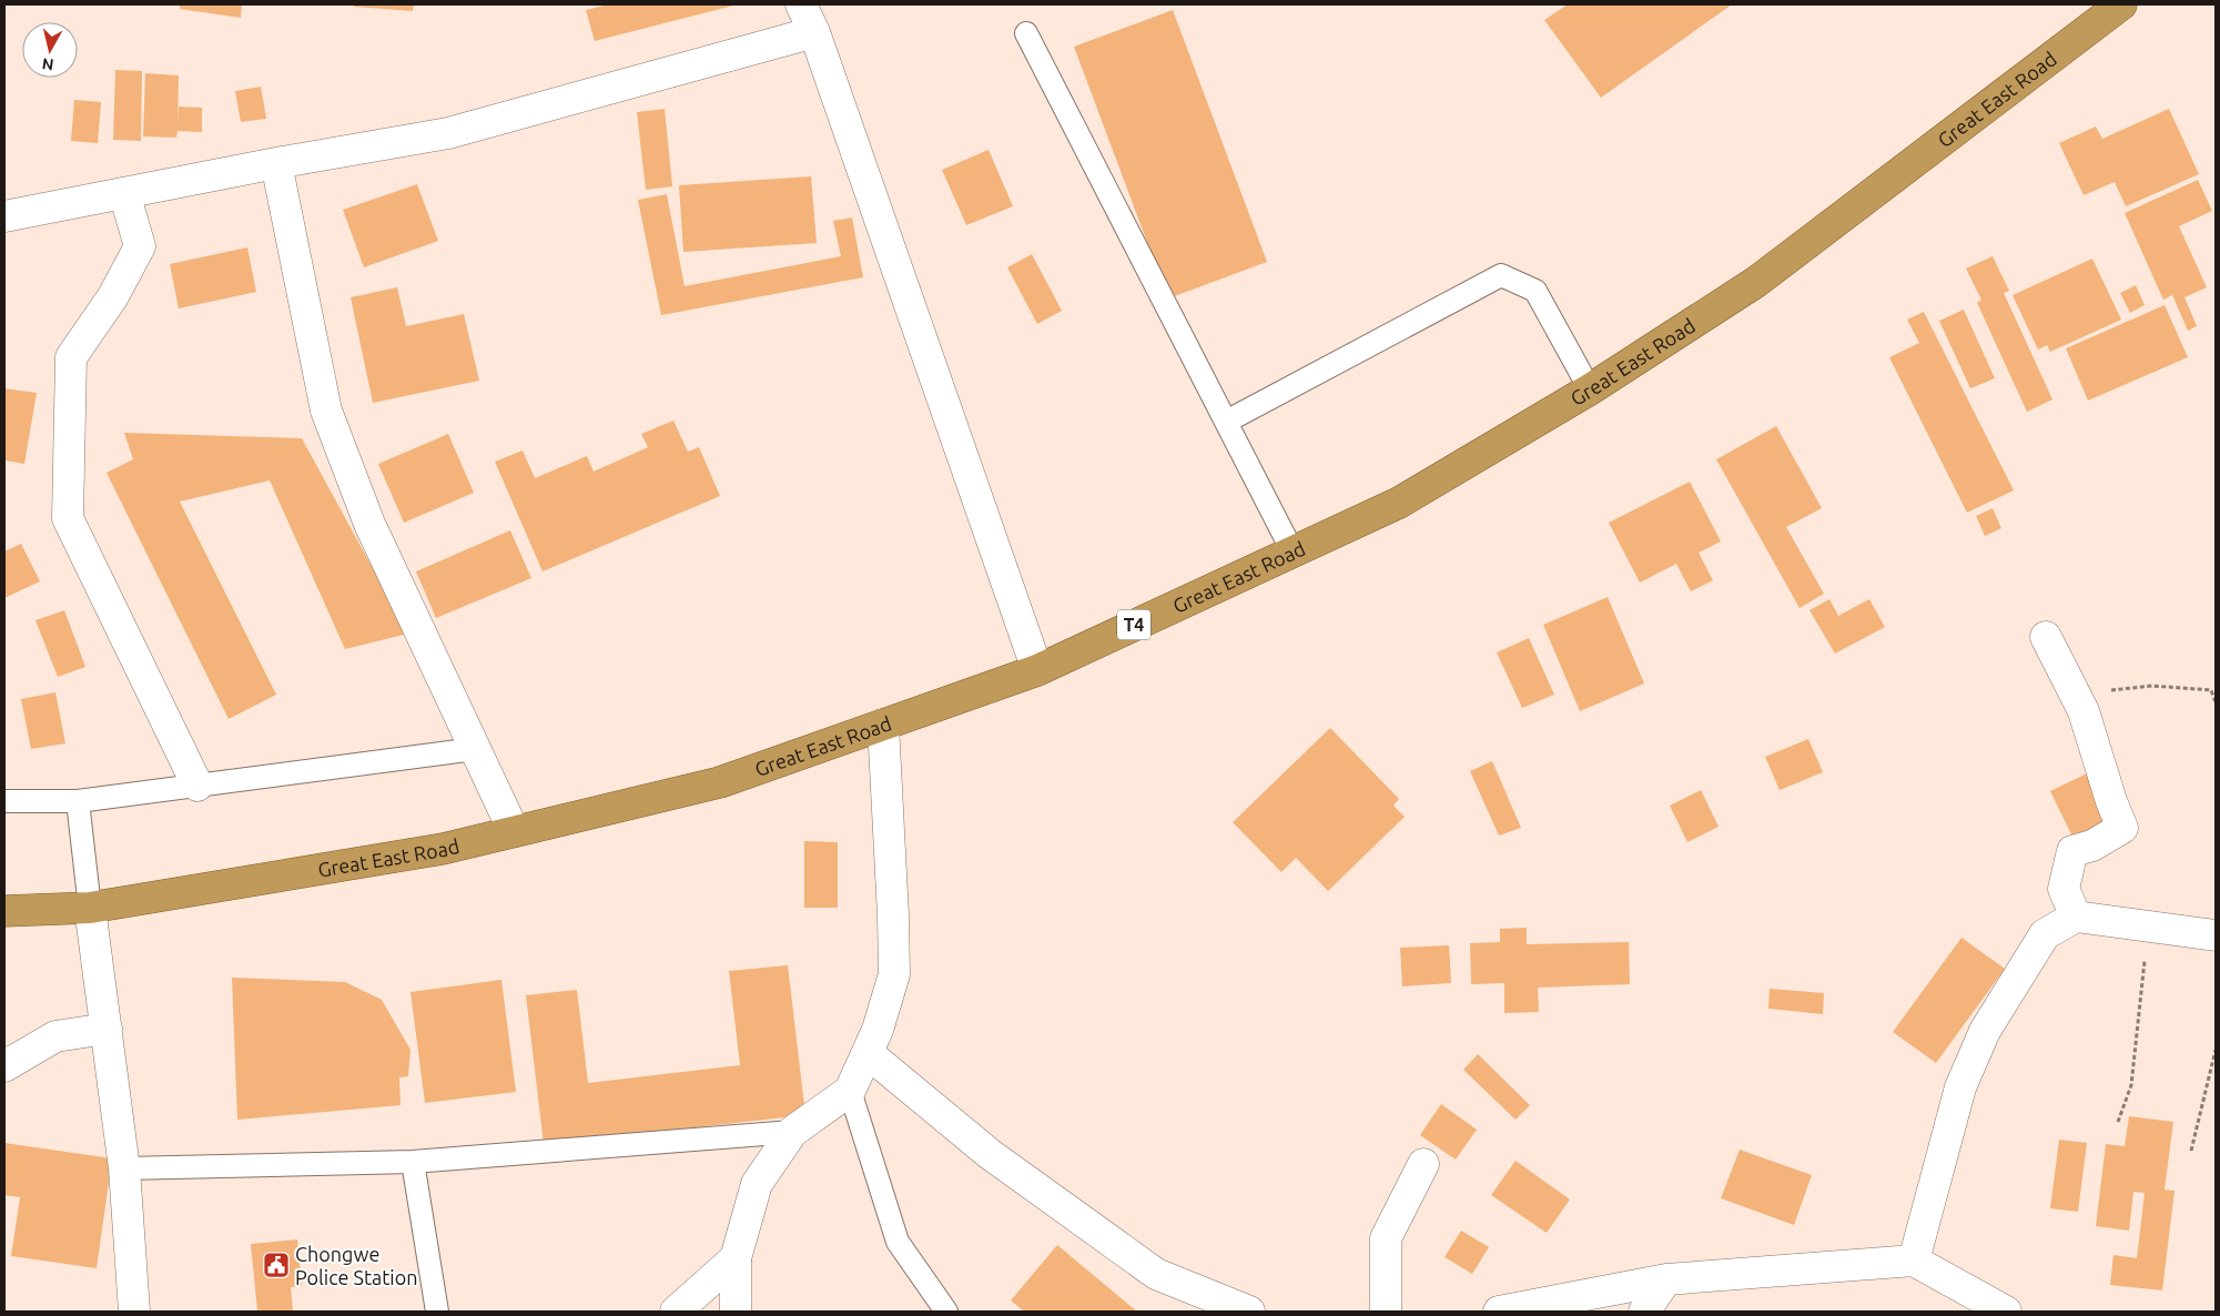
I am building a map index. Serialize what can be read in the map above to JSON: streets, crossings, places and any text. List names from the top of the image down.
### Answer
{
  "streets": {
    "highway": ["Great East Road", "T4"]
  },
  "places": {
    "public building": ["Chongwe Police Station"]
  },
  "north": "bottom"
}
